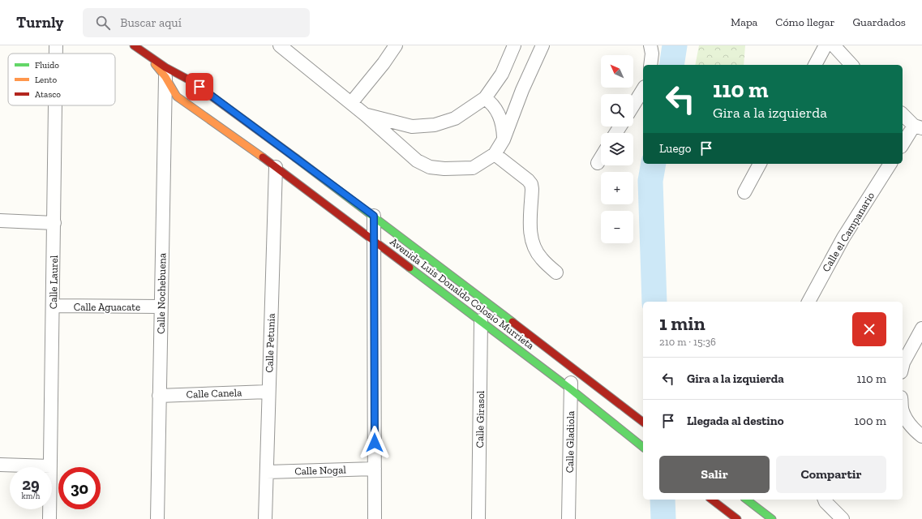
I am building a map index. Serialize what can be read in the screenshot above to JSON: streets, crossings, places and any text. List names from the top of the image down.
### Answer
{
  "streets": {
    "street": [
      "Calle el Campanario",
      "Calle Laurel",
      "Calle Nochebuena",
      "Avenida Luis Donaldo Colosio Murrieta",
      "Calle Aguacate",
      "Calle Petunia",
      "Calle Canela",
      "Calle Girasol",
      "Calle Gladiola",
      "Calle Nogal"
    ]
  },
  "crossings": [
    ["Calle Laurel", "Calle Aguacate"],
    ["Calle Nochebuena", "Avenida Luis Donaldo Colosio Murrieta"],
    ["Calle Nochebuena", "Calle Aguacate"],
    ["Calle Nochebuena", "Calle Canela"],
    ["Avenida Luis Donaldo Colosio Murrieta", "Calle Petunia"],
    ["Avenida Luis Donaldo Colosio Murrieta", "Calle Girasol"],
    ["Avenida Luis Donaldo Colosio Murrieta", "Calle Gladiola"],
    ["Calle Petunia", "Calle Canela"],
    ["Calle Petunia", "Calle Nogal"]
  ],
  "legend": ["Fluido", "Lento", "Atasco"],
  "north": "top left",
  "page": {
    "header": "Turnly",
    "search": "Buscar aquí",
    "nav": ["Mapa", "Cómo llegar", "Guardados"],
    "map_buttons": ["+", "−"],
    "turn": ["110 m", "Gira a la izquierda"],
    "then": "Luego",
    "heading": ["1 min", "210 m · 15:36"],
    "list": [
      {
        "name": "Gira a la izquierda",
        "value": "110 m"
      },
      {
        "name": "Llegada al destino",
        "value": "100 m"
      }
    ],
    "buttons": ["Salir", "Compartir"],
    "speed": "29 km/h",
    "limit": "30"
  }
}
